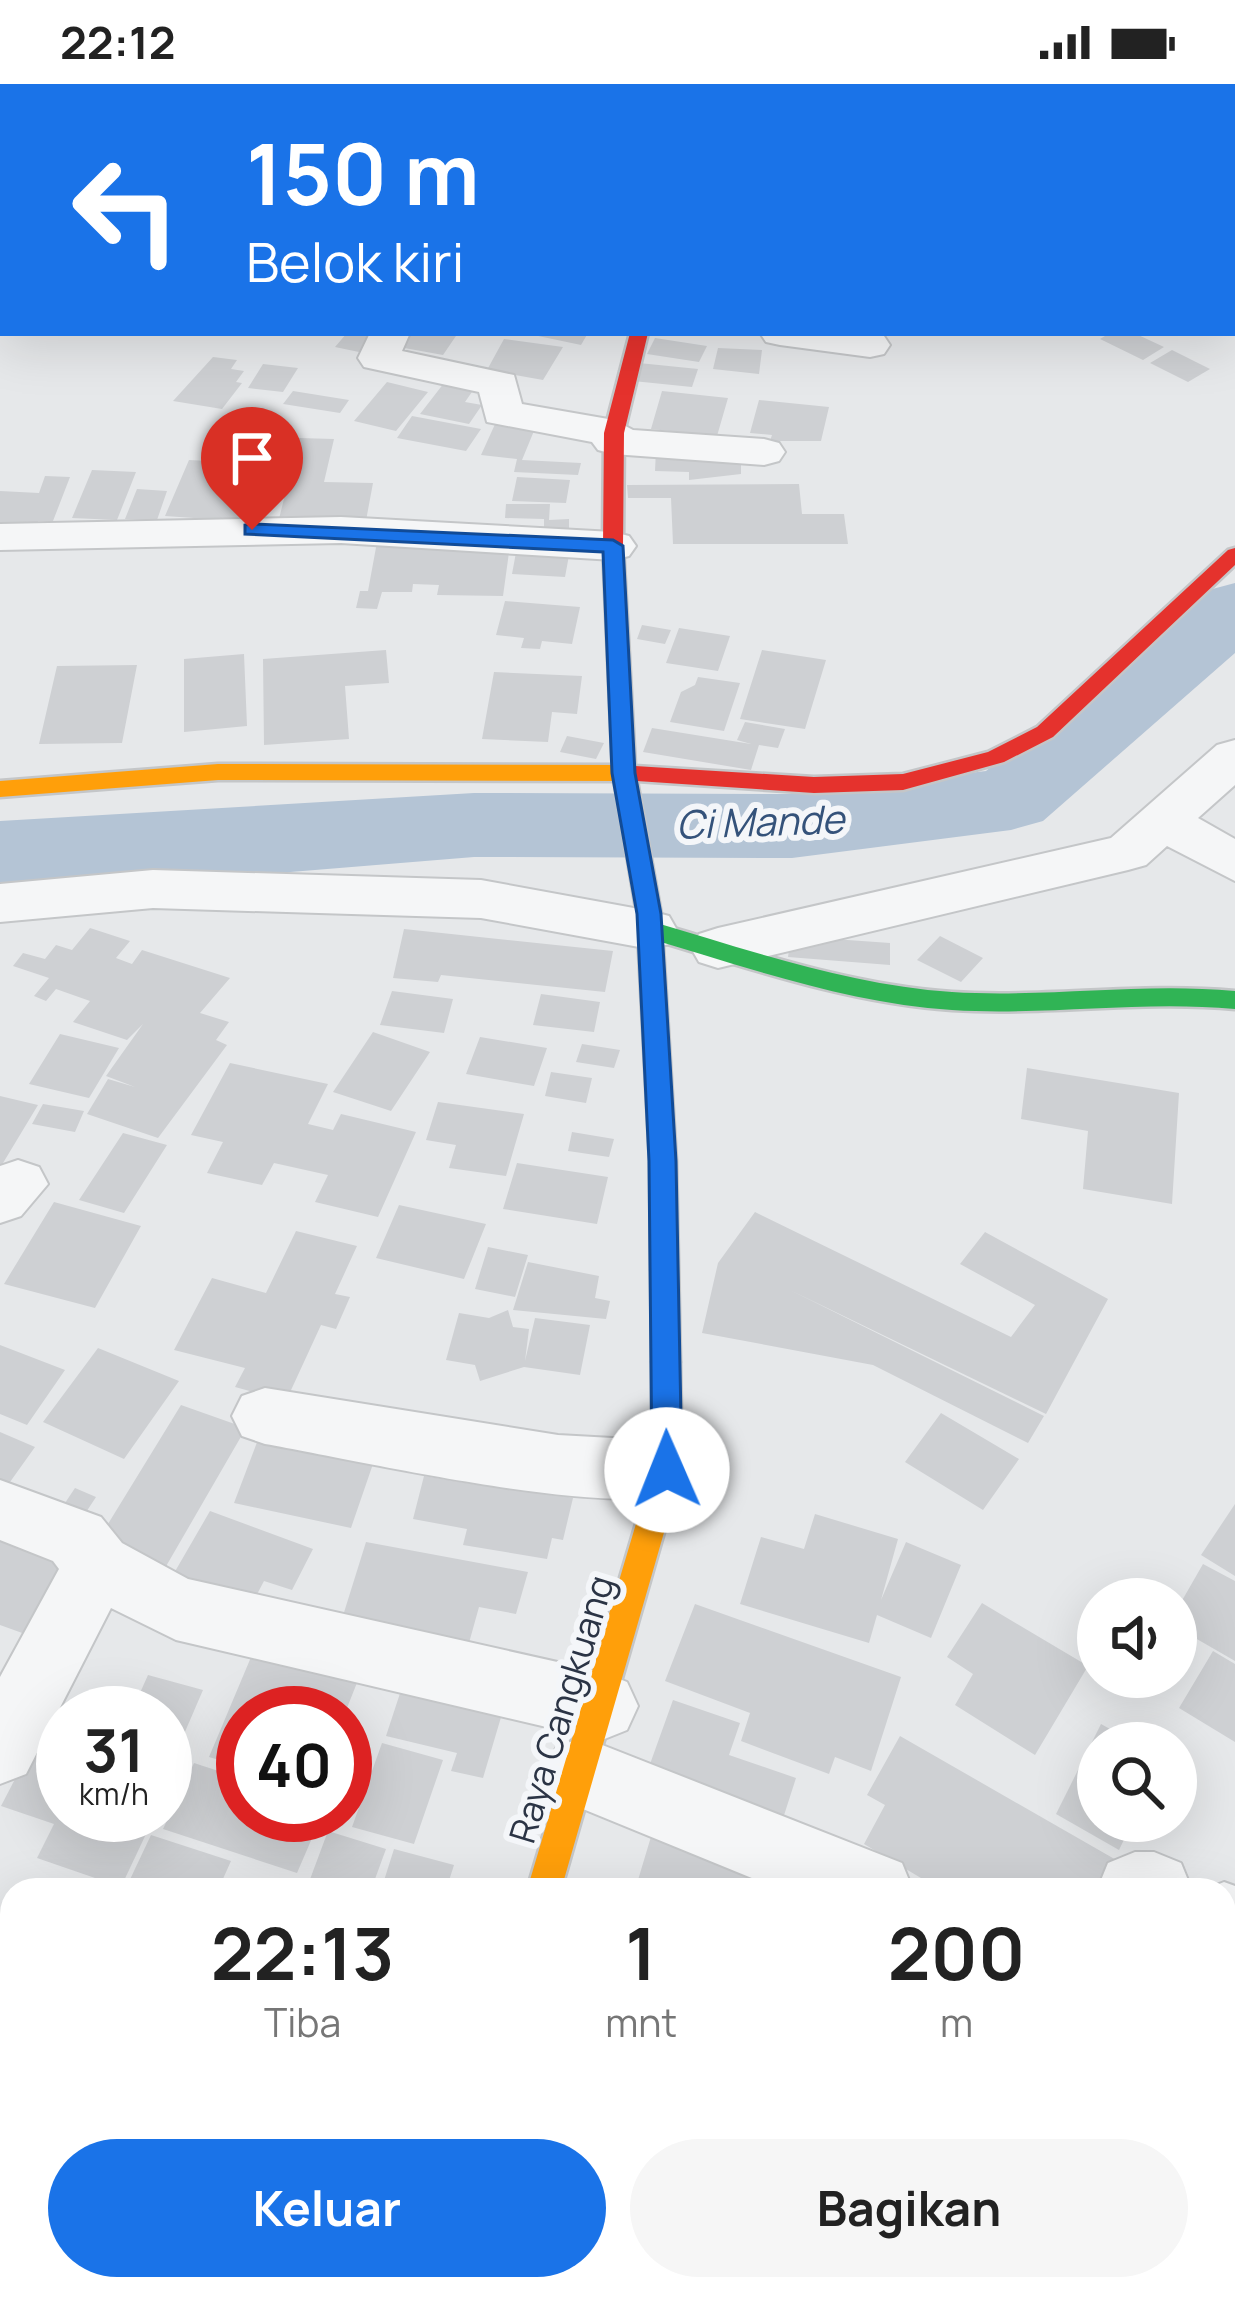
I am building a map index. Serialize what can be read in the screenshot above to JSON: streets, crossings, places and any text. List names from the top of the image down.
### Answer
{
  "streets": {
    "street": ["Raya Cangkuang"]
  },
  "water": ["Ci Mande"],
  "page": {
    "status": "22:12",
    "turn": ["150 m", "Belok kiri"],
    "speed": "31 km/h",
    "limit": "40",
    "eta": [
      "22:13",
      "Tiba",
      "1",
      "mnt",
      "200",
      "m"
    ],
    "buttons": ["Keluar", "Bagikan"]
  }
}
